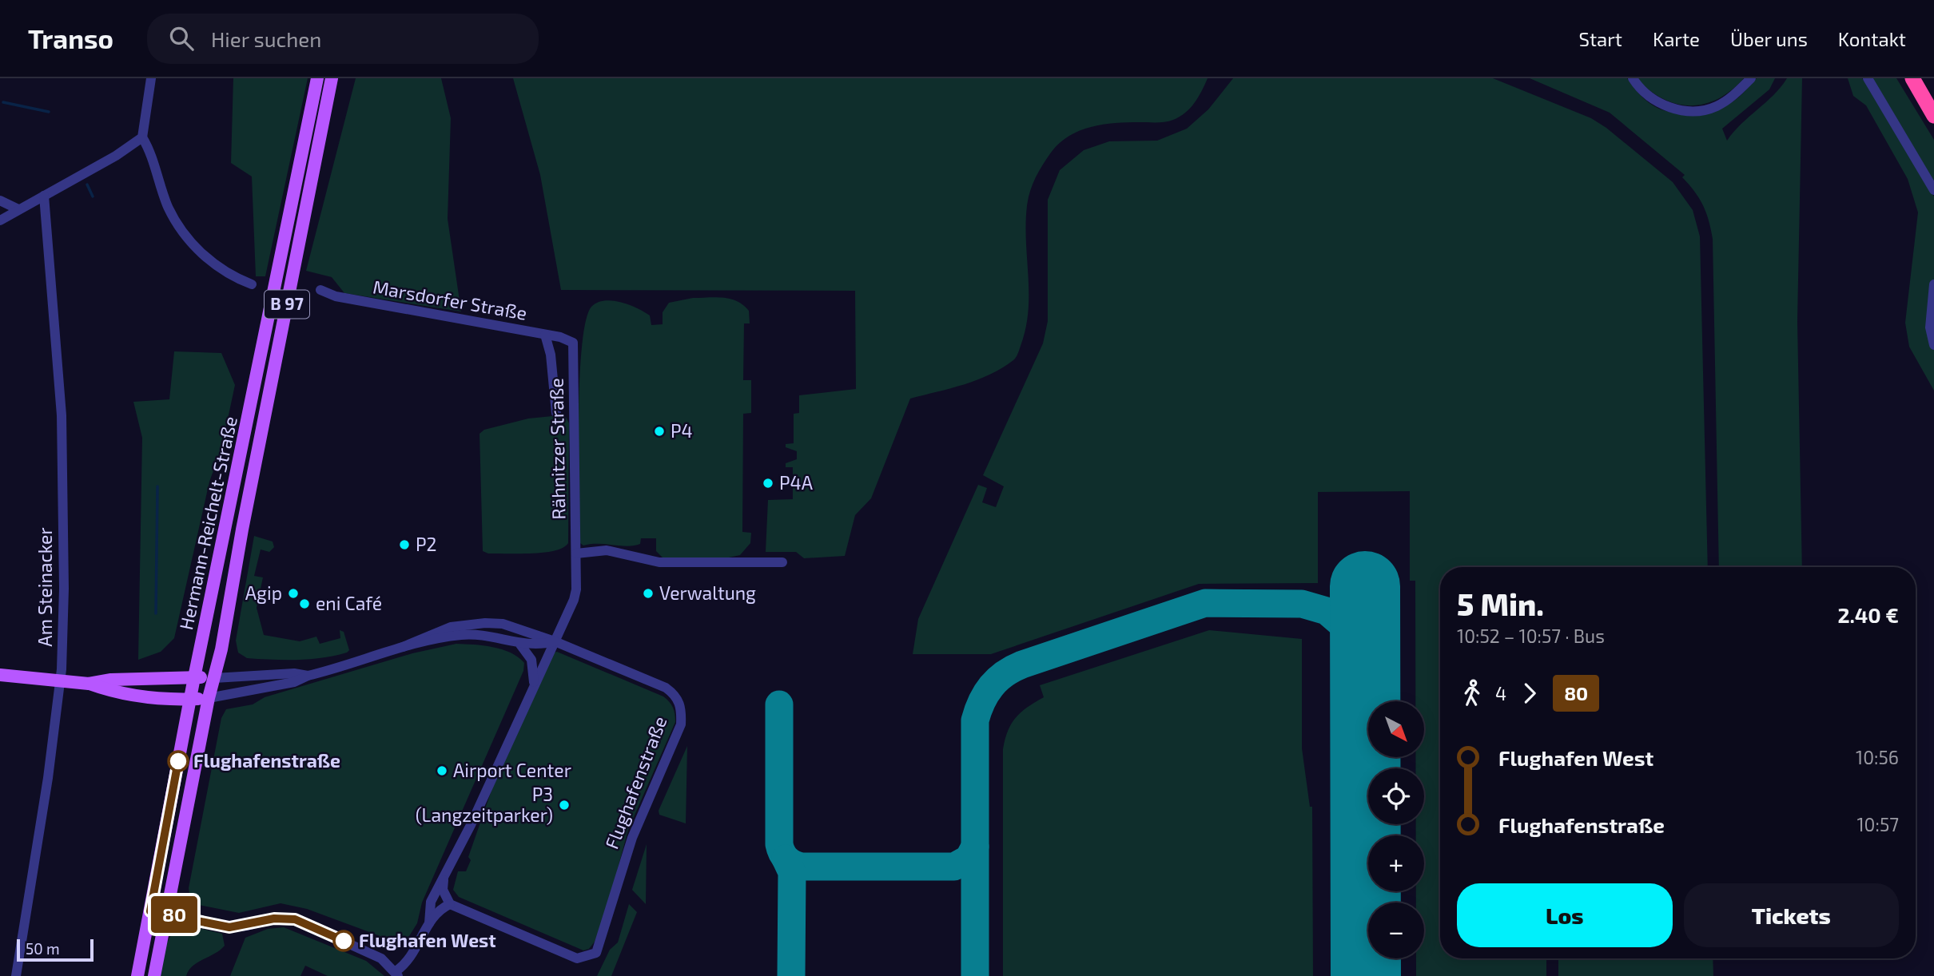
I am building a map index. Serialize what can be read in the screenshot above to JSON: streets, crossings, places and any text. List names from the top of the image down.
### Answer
{
  "streets": {
    "main road": ["B 97", "Hermann-Reichelt-Straße", "Flughafenstraße"],
    "street": ["Marsdorfer Straße", "Rähnitzer Straße", "Am Steinacker"]
  },
  "crossings": [
    ["Marsdorfer Straße", "Rähnitzer Straße"],
    ["Rähnitzer Straße", "Flughafenstraße"],
    ["Hermann-Reichelt-Straße", "Flughafenstraße"],
    ["Am Steinacker", "Flughafenstraße"]
  ],
  "places": [
    "P4",
    "P4A",
    "P2",
    "Agip",
    "Verwaltung",
    "eni Café",
    "Flughafenstraße",
    "Airport Center",
    "P3 (Langzeitparker)",
    "Flughafen West"
  ],
  "lines": ["bus line 80"],
  "scale_bar": "50 m",
  "north": "bottom right",
  "page": {
    "header": "Transo",
    "search": "Hier suchen",
    "nav": [
      "Start",
      "Karte",
      "Über uns",
      "Kontakt"
    ],
    "on_map": "80",
    "heading": ["5 Min.", "10:52 – 10:57 · Bus", "2.40 €"],
    "legs": ["4", "80"],
    "map_buttons": ["+", "−"],
    "list": [
      {
        "name": "Flughafen West",
        "value": "10:56"
      },
      {
        "name": "Flughafenstraße",
        "value": "10:57"
      }
    ],
    "buttons": ["Los", "Tickets"],
    "scale": "50 m"
  }
}
